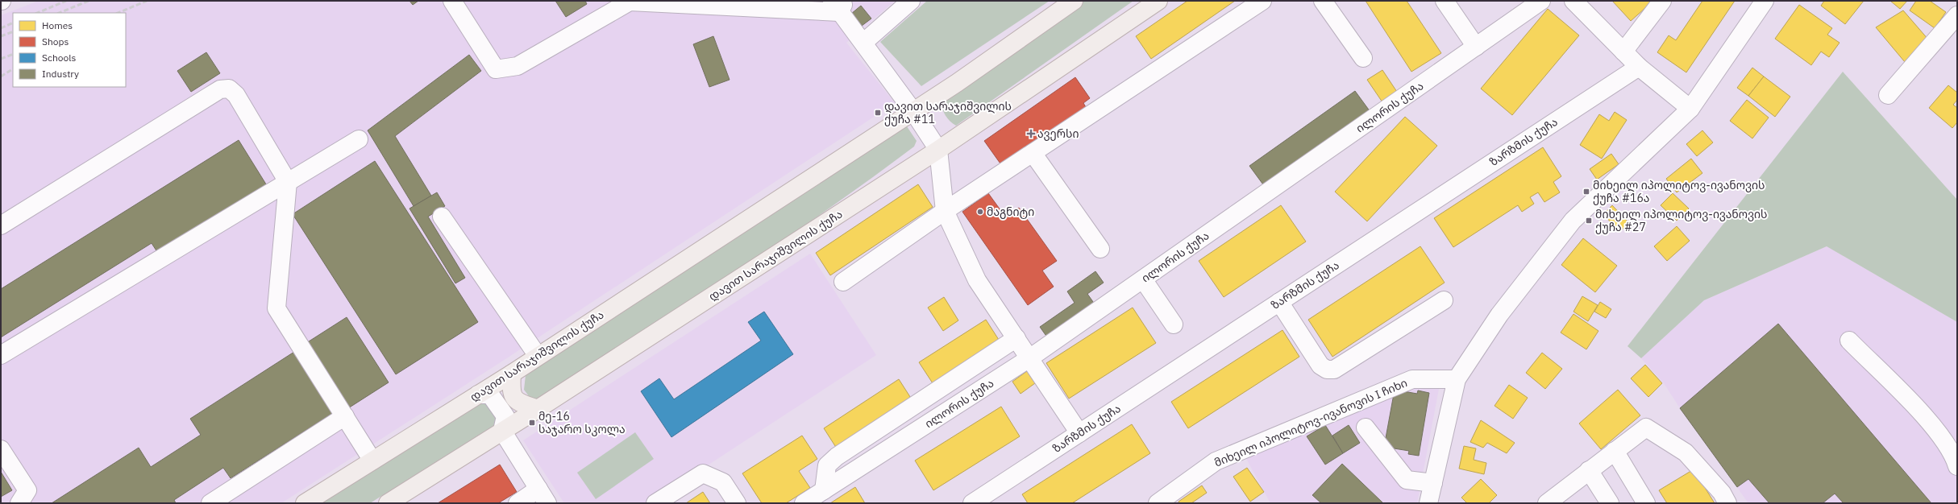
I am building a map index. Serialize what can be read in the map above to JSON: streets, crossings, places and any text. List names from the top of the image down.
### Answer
{
  "streets": {
    "main road": ["დავით სარაჯიშვილის ქუჩა"],
    "street": ["ილორის ქუჩა", "ზარზმის ქუჩა", "მიხეილ იპოლიტოვ-ივანოვის I ჩიხი"]
  },
  "places": {
    "transit": [
      "დავით სარაჯიშვილის ქუჩა #11",
      "მიხეილ იპოლიტოვ-ივანოვის ქუჩა #16ა",
      "მიხეილ იპოლიტოვ-ივანოვის ქუჩა #27",
      "მე-16 საჯარო სკოლა"
    ],
    "health": ["ავერსი"],
    "other": ["მაგნიტი"]
  },
  "legend": [
    "Homes",
    "Shops",
    "Schools",
    "Industry"
  ]
}
